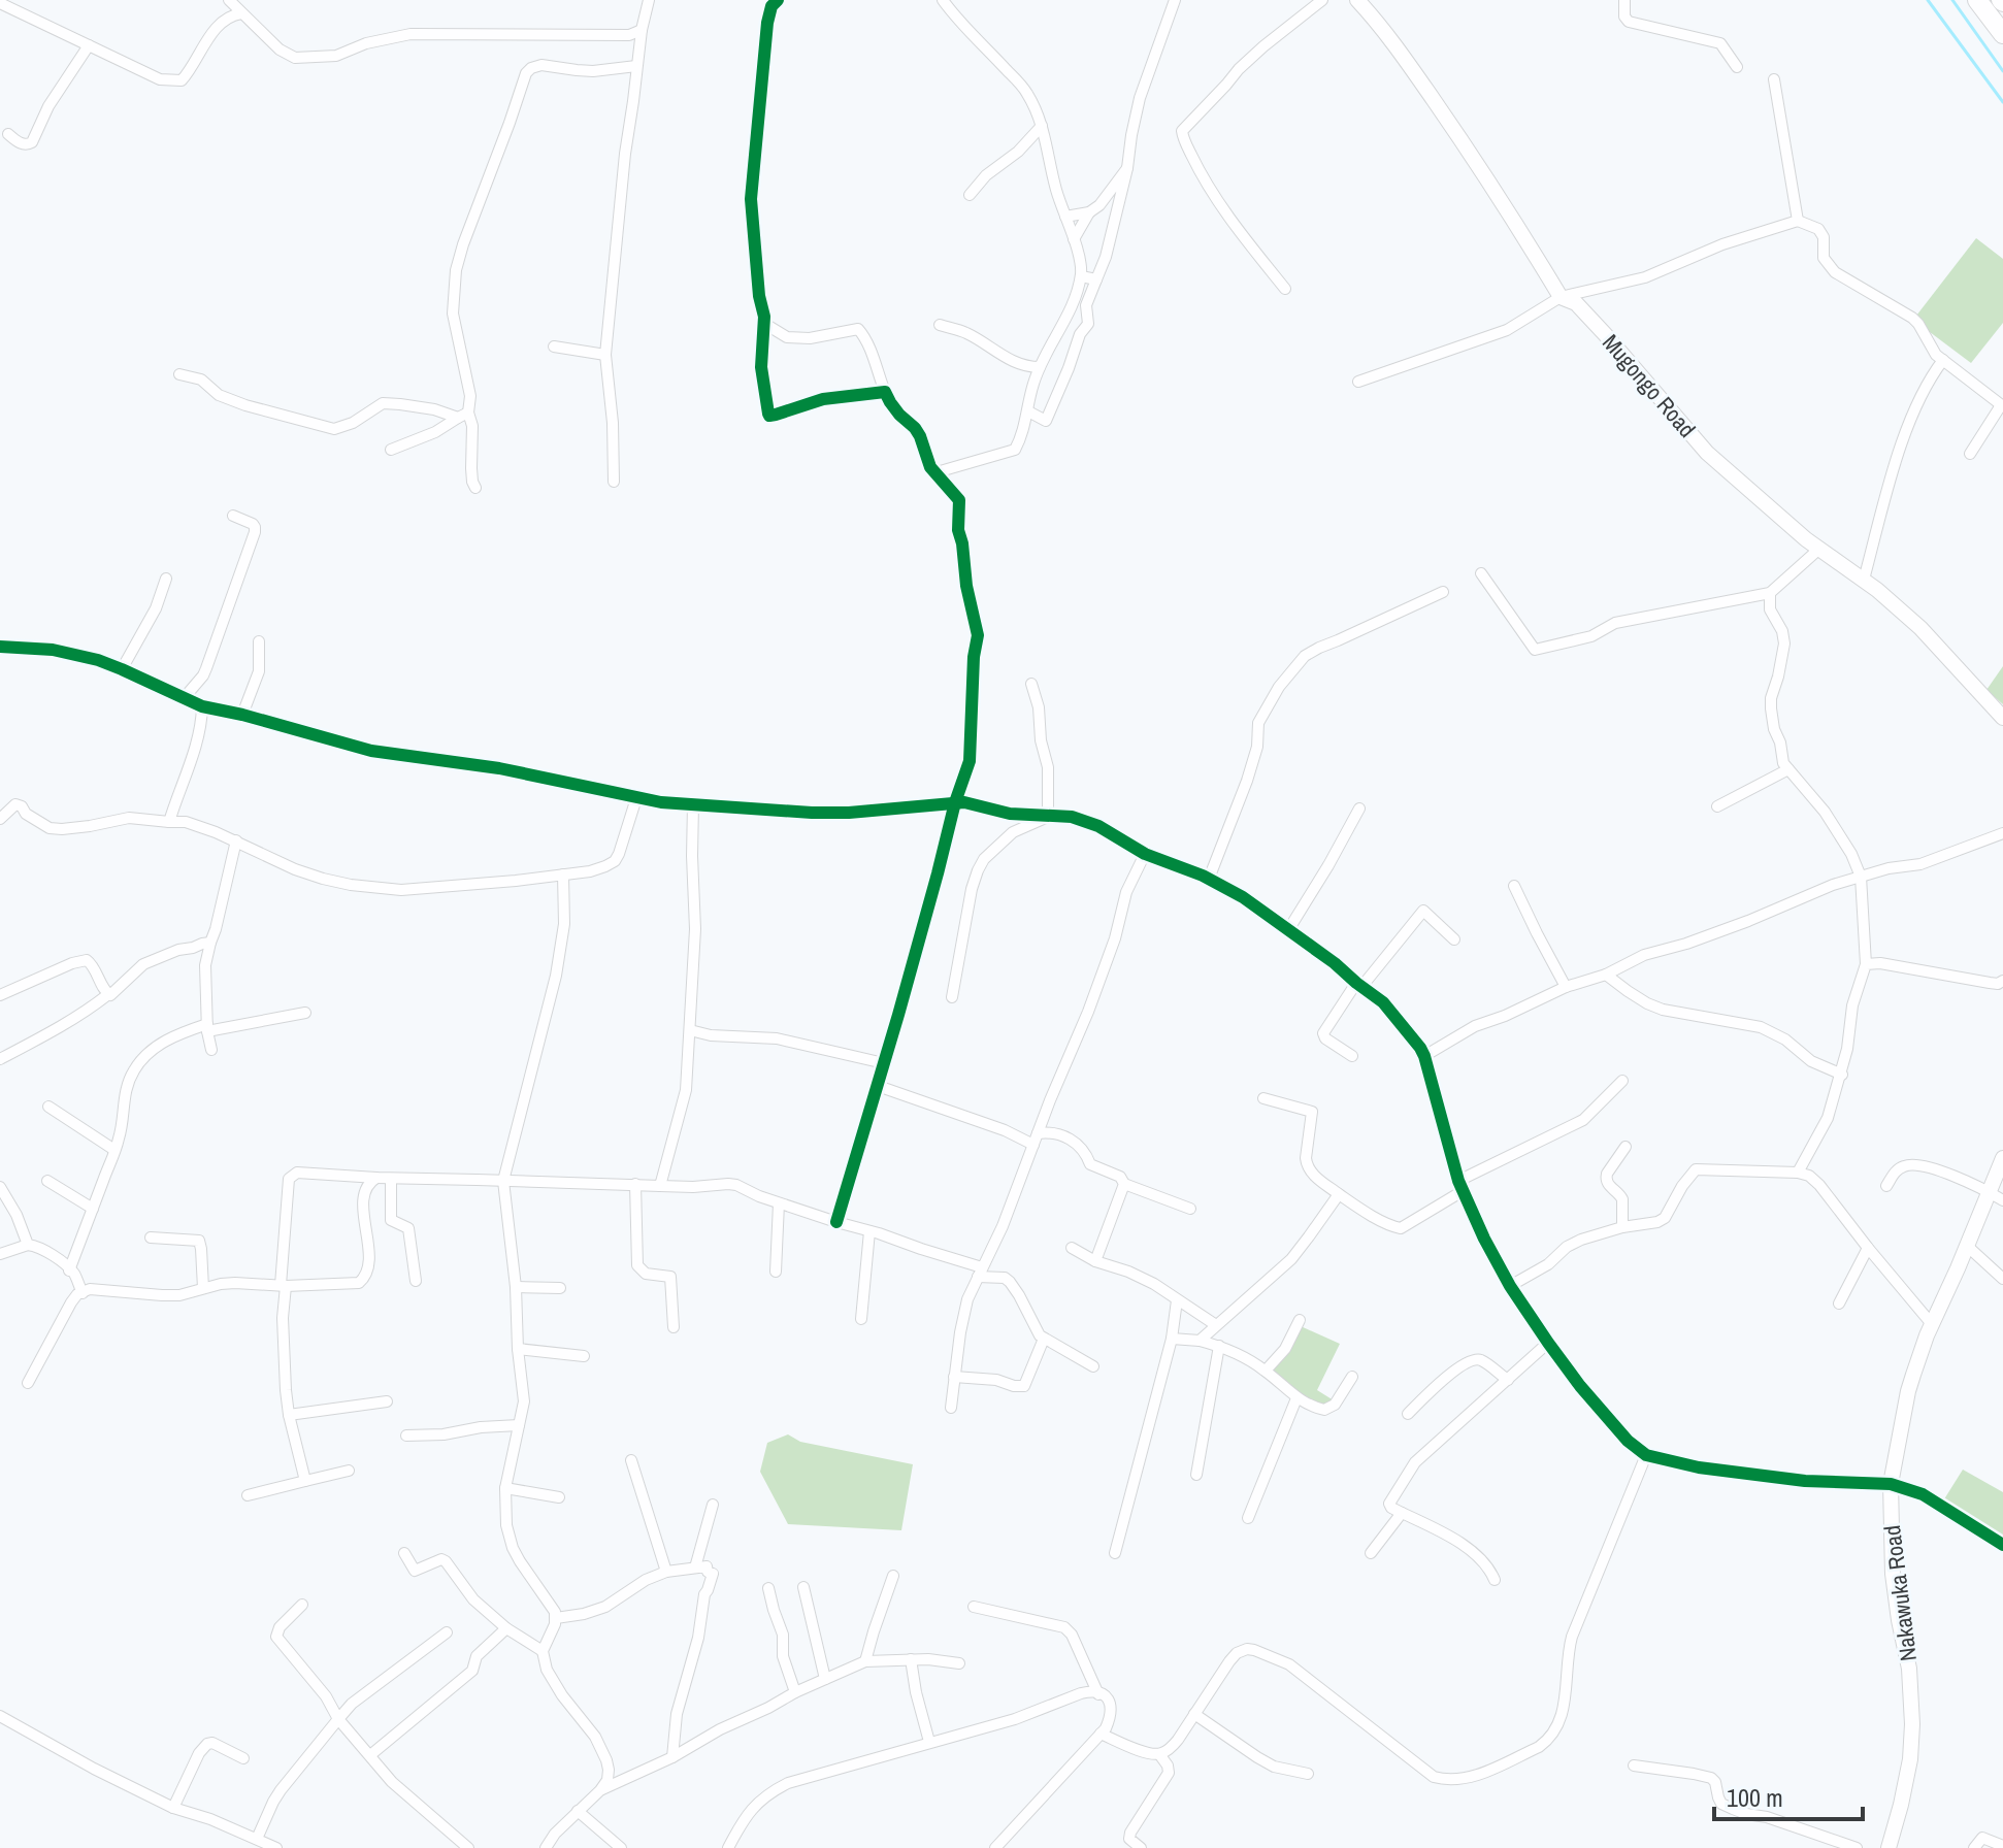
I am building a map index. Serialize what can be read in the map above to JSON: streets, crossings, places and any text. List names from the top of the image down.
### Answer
{
  "streets": {
    "street": ["Mugongo Road", "Nakawuka Road"]
  },
  "scale_bar": "100 m"
}
